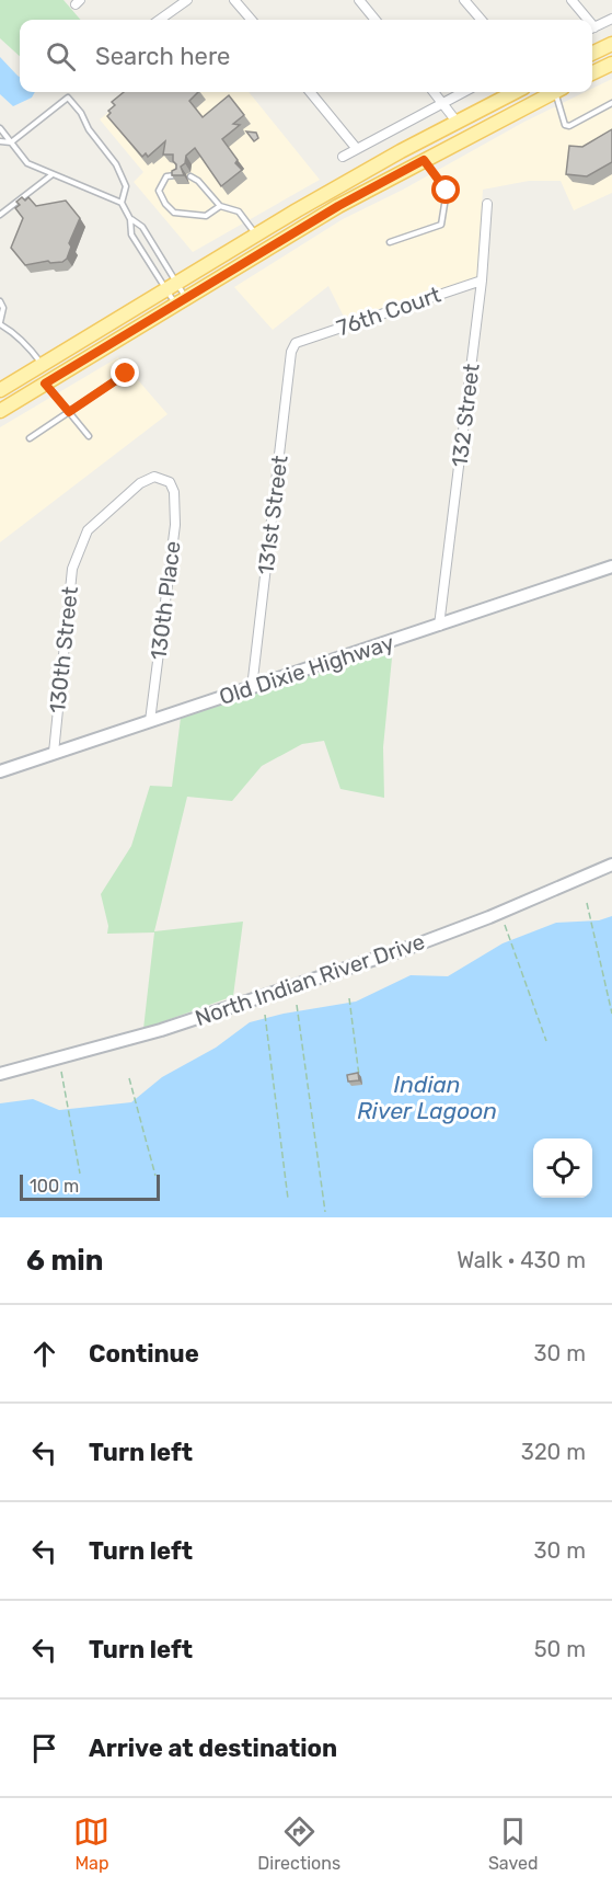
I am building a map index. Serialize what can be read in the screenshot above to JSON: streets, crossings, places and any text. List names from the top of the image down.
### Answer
{
  "streets": {
    "street": [
      "76th Court",
      "132 Street",
      "131st Street",
      "130th Place",
      "130th Street",
      "Old Dixie Highway",
      "North Indian River Drive"
    ]
  },
  "crossings": [
    ["76th Court", "132 Street"],
    ["76th Court", "131st Street"],
    ["132 Street", "Old Dixie Highway"],
    ["131st Street", "Old Dixie Highway"],
    ["130th Place", "130th Street"],
    ["130th Place", "Old Dixie Highway"],
    ["130th Street", "Old Dixie Highway"]
  ],
  "water": ["Indian River Lagoon"],
  "scale_bar": "100 m",
  "page": {
    "search": "Search here",
    "scale": "100 m",
    "heading": ["6 min", "Walk · 430 m"],
    "list": [
      ["Continue", "30 m"],
      ["Turn left", "320 m"],
      ["Turn left", "30 m"],
      ["Turn left", "50 m"],
      "Arrive at destination"
    ],
    "nav": ["Map", "Directions", "Saved"]
  }
}
